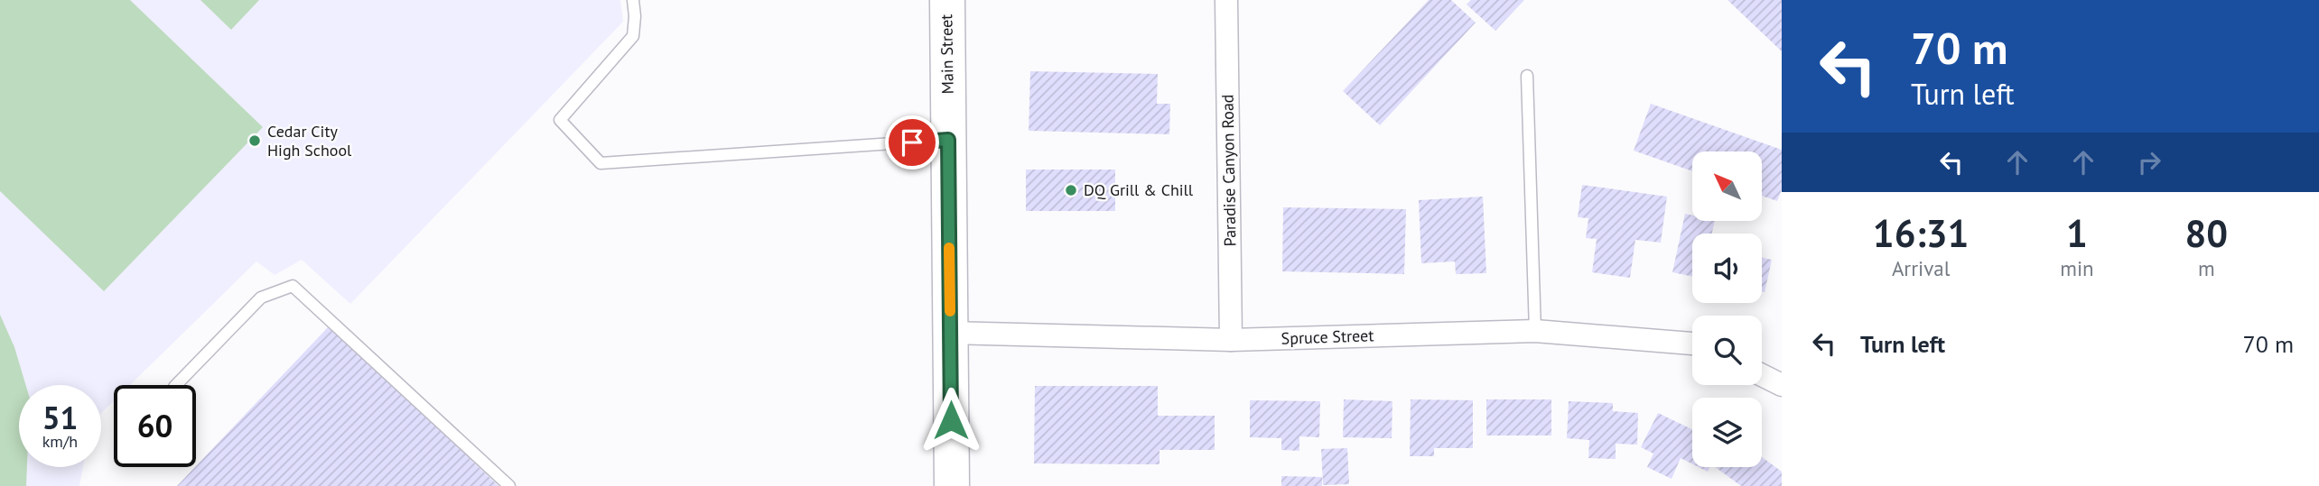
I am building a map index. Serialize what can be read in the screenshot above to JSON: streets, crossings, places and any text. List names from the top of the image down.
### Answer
{
  "streets": {
    "main road": ["Main Street"],
    "street": ["Paradise Canyon Road", "Spruce Street"]
  },
  "crossings": [
    ["Main Street", "Spruce Street"],
    ["Paradise Canyon Road", "Spruce Street"]
  ],
  "places": ["Cedar City High School", "DQ Grill & Chill"],
  "north": "top left",
  "page": {
    "turn": ["70 m", "Turn left"],
    "eta": [
      "16:31",
      "Arrival",
      "1",
      "min",
      "80",
      "m"
    ],
    "list": [
      {
        "name": "Turn left",
        "value": "70 m"
      }
    ],
    "speed": "51 km/h",
    "limit": "60"
  }
}
